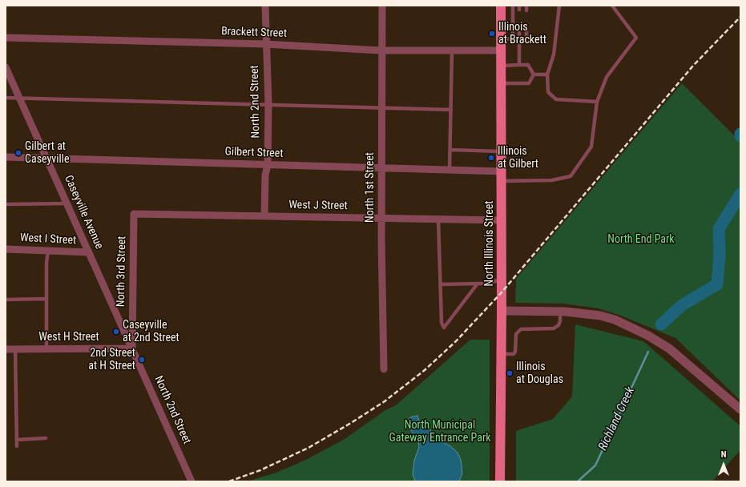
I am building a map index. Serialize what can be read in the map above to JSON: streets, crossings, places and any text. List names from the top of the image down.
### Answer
{
  "streets": {
    "main road": ["North Illinois Street"],
    "street": [
      "Brackett Street",
      "North 2nd Street",
      "Gilbert Street",
      "North 1st Street",
      "West J Street",
      "Caseyville Avenue",
      "West I Street",
      "North 3rd Street",
      "West H Street"
    ]
  },
  "crossings": [
    ["Brackett Street", "North 2nd Street"],
    ["Brackett Street", "North 1st Street"],
    ["Brackett Street", "North Illinois Street"],
    ["North 2nd Street", "Gilbert Street"],
    ["North 2nd Street", "West J Street"],
    ["North 2nd Street", "Caseyville Avenue"],
    ["North 2nd Street", "North 3rd Street"],
    ["North 2nd Street", "West H Street"],
    ["Gilbert Street", "North 1st Street"],
    ["Gilbert Street", "Caseyville Avenue"],
    ["Gilbert Street", "North Illinois Street"],
    ["North 1st Street", "West J Street"],
    ["West J Street", "North Illinois Street"],
    ["West J Street", "North 3rd Street"],
    ["Caseyville Avenue", "West I Street"],
    ["Caseyville Avenue", "North 3rd Street"],
    ["Caseyville Avenue", "West H Street"],
    ["North 3rd Street", "West H Street"]
  ],
  "water": ["Richland Creek"],
  "parks": ["North End Park", "North Municipal Gateway Entrance Park"],
  "places": [
    "Illinois at Brackett",
    "Gilbert at Caseyville",
    "Illinois at Gilbert",
    "Caseyville at 2nd Street",
    "2nd Street at H Street",
    "Illinois at Douglas"
  ],
  "north": "top"
}
